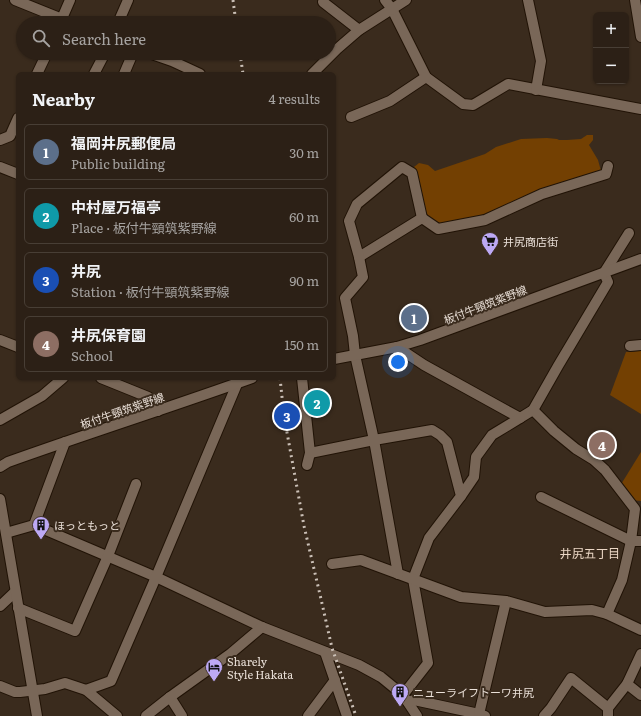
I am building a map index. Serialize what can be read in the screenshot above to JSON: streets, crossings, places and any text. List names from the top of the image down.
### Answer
{
  "streets": {
    "street": ["板付牛頸筑紫野線"]
  },
  "districts": ["井尻五丁目"],
  "places": {
    "supermarket": ["井尻商店街"],
    "building": ["ほっともっと", "ニューライフトーワ井尻"],
    "hotel": ["Sharely Style Hakata"]
  },
  "page": {
    "map_buttons": ["+", "−"],
    "search": "Search here",
    "heading": ["Nearby", "4 results"],
    "list": [
      {
        "mark": "1",
        "name": "福岡井尻郵便局",
        "note": "Public building",
        "value": "30 m"
      },
      {
        "mark": "2",
        "name": "中村屋万福亭",
        "note": "Place · 板付牛頸筑紫野線",
        "value": "60 m"
      },
      {
        "mark": "3",
        "name": "井尻",
        "note": "Station · 板付牛頸筑紫野線",
        "value": "90 m"
      },
      {
        "mark": "4",
        "name": "井尻保育園",
        "note": "School",
        "value": "150 m"
      }
    ],
    "pins": [
      "1",
      "2",
      "3",
      "4"
    ]
  }
}
